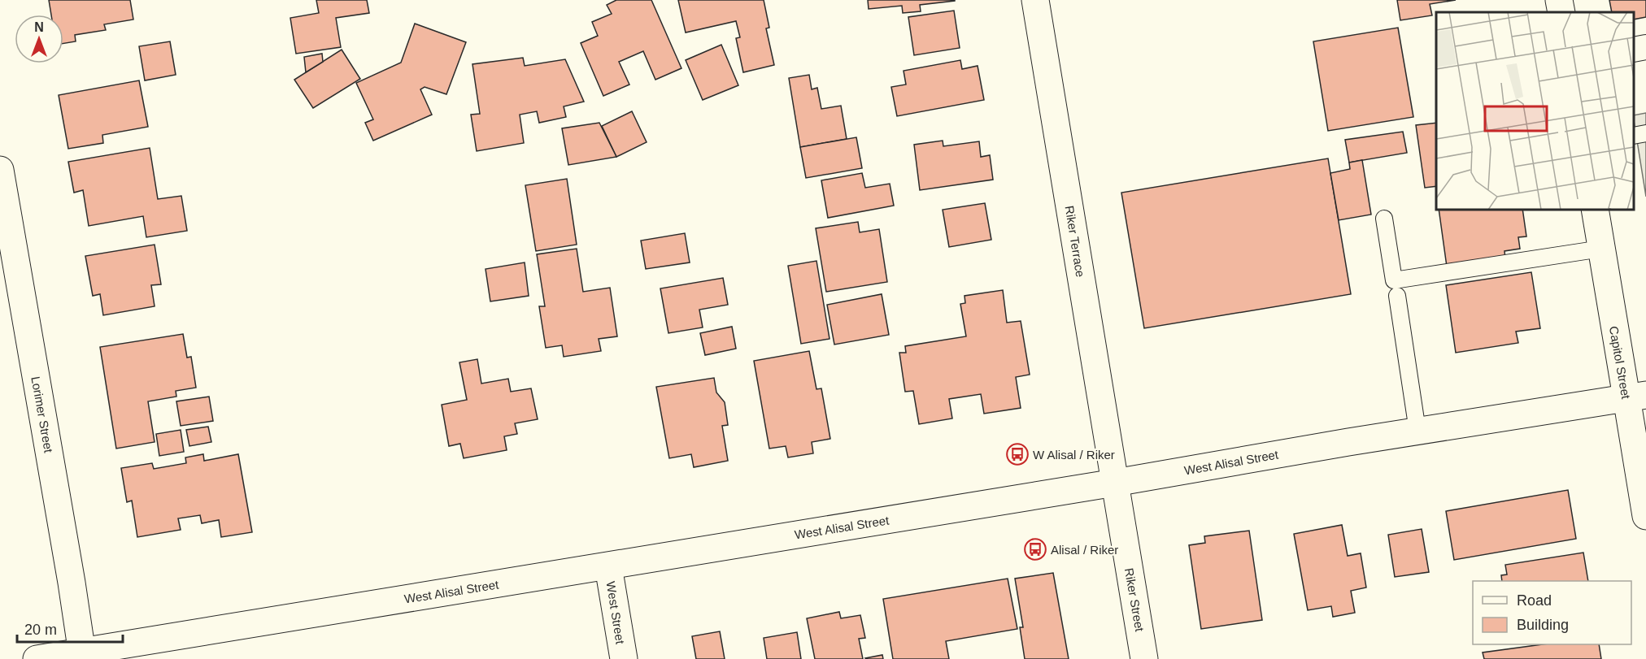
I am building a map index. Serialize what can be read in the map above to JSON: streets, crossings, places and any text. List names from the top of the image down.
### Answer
{
  "streets": {
    "main road": [
      "Riker Terrace",
      "Capitol Street",
      "Lorimer Street",
      "West Alisal Street",
      "Riker Street",
      "West Street"
    ]
  },
  "crossings": [
    ["Riker Terrace", "West Alisal Street"],
    ["Riker Terrace", "Riker Street"],
    ["Capitol Street", "West Alisal Street"],
    ["Lorimer Street", "West Alisal Street"],
    ["West Alisal Street", "Riker Street"],
    ["West Alisal Street", "West Street"]
  ],
  "places": {
    "bus stop": ["W Alisal / Riker", "Alisal / Riker"]
  },
  "legend": ["Road", "Building"],
  "scale_bar": "20 m",
  "north": "top"
}
